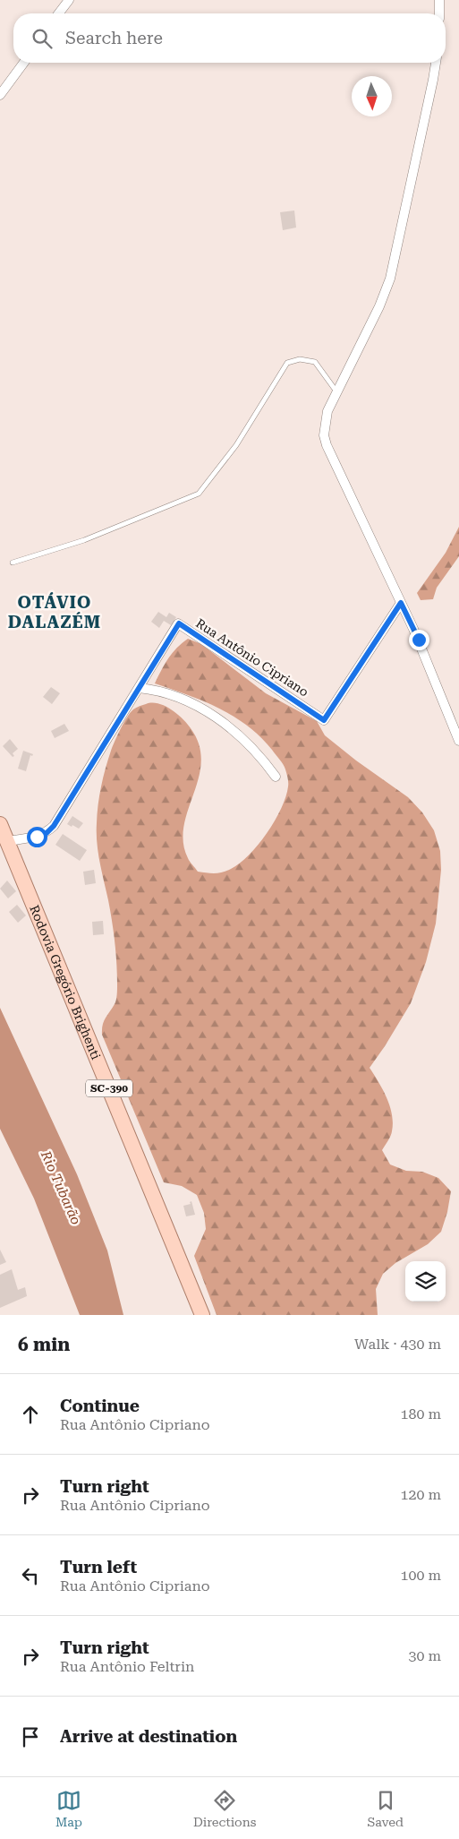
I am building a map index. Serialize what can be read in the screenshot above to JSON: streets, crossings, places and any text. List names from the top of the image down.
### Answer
{
  "streets": {
    "main road": ["Rodovia Gregório Brighenti", "SC-390"],
    "street": ["Rua Antônio Cipriano"]
  },
  "crossings": [
    ["Rua Antônio Cipriano", "Rodovia Gregório Brighenti"]
  ],
  "districts": ["OTÁVIO DALAZÉM"],
  "water": ["Rio Tubarão"],
  "north": "bottom",
  "page": {
    "search": "Search here",
    "heading": ["6 min", "Walk · 430 m"],
    "list": [
      ["Continue", "Rua Antônio Cipriano", "180 m"],
      ["Turn right", "Rua Antônio Cipriano", "120 m"],
      ["Turn left", "Rua Antônio Cipriano", "100 m"],
      ["Turn right", "Rua Antônio Feltrin", "30 m"],
      "Arrive at destination"
    ],
    "nav": ["Map", "Directions", "Saved"]
  }
}
